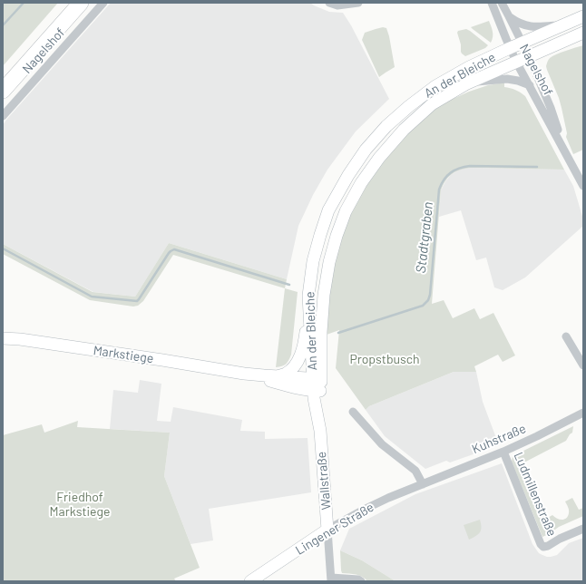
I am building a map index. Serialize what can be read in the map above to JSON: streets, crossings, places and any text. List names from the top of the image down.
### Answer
{
  "streets": {
    "street": [
      "Nagelshof",
      "An der Bleiche",
      "Markstiege",
      "Kuhstraße",
      "Wallstraße",
      "Ludmillenstraße",
      "Lingener Straße"
    ]
  },
  "crossings": [
    ["Nagelshof", "An der Bleiche"],
    ["An der Bleiche", "Markstiege"],
    ["An der Bleiche", "Wallstraße"],
    ["Markstiege", "Wallstraße"],
    ["Kuhstraße", "Ludmillenstraße"],
    ["Kuhstraße", "Lingener Straße"],
    ["Wallstraße", "Lingener Straße"]
  ],
  "water": ["Stadtgraben"],
  "parks": ["Propstbusch", "Friedhof Markstiege"]
}
